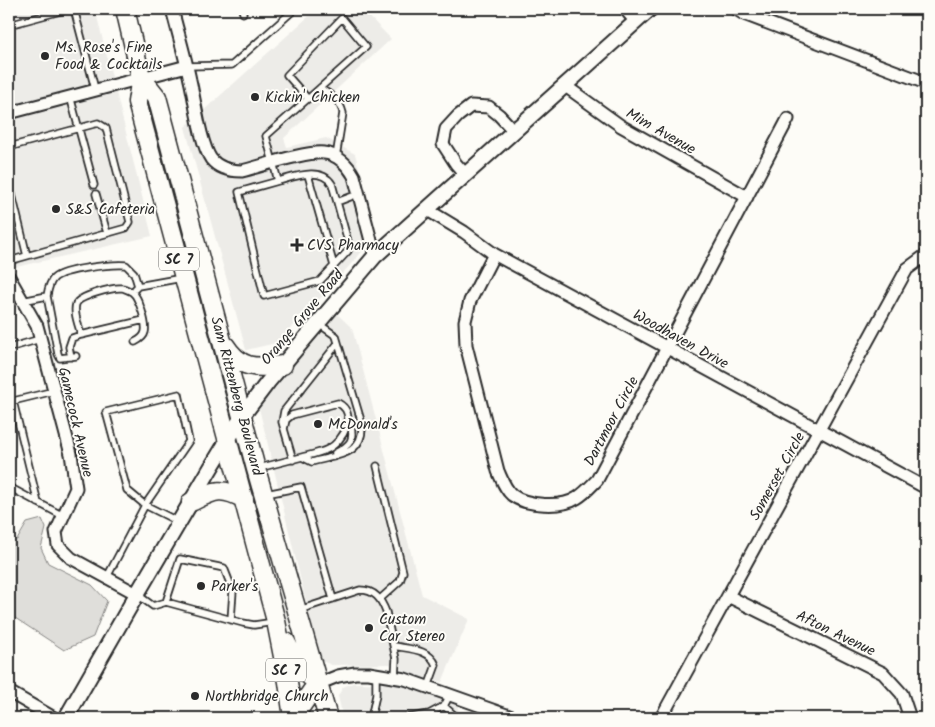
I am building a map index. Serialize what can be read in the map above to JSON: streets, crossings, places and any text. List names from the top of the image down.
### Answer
{
  "streets": {
    "main road": ["SC 7", "Sam Rittenberg Boulevard"],
    "street": [
      "Mim Avenue",
      "Orange Grove Road",
      "Woodhaven Drive",
      "Dartmoor Circle",
      "Gamecock Avenue",
      "Somerset Circle",
      "Afton Avenue"
    ]
  },
  "crossings": [
    ["Mim Avenue", "Orange Grove Road"],
    ["Mim Avenue", "Dartmoor Circle"],
    ["Orange Grove Road", "Woodhaven Drive"],
    ["Orange Grove Road", "Sam Rittenberg Boulevard"],
    ["Orange Grove Road", "Gamecock Avenue"],
    ["Woodhaven Drive", "Dartmoor Circle"],
    ["Woodhaven Drive", "Somerset Circle"],
    ["Somerset Circle", "Afton Avenue"]
  ],
  "places": {
    "other": [
      "Ms. Rose's Fine Food & Cocktails",
      "Kickin' Chicken",
      "S&S Cafeteria",
      "McDonald's",
      "Parker's",
      "Custom Car Stereo",
      "Northbridge Church"
    ],
    "health": ["CVS Pharmacy"]
  }
}
